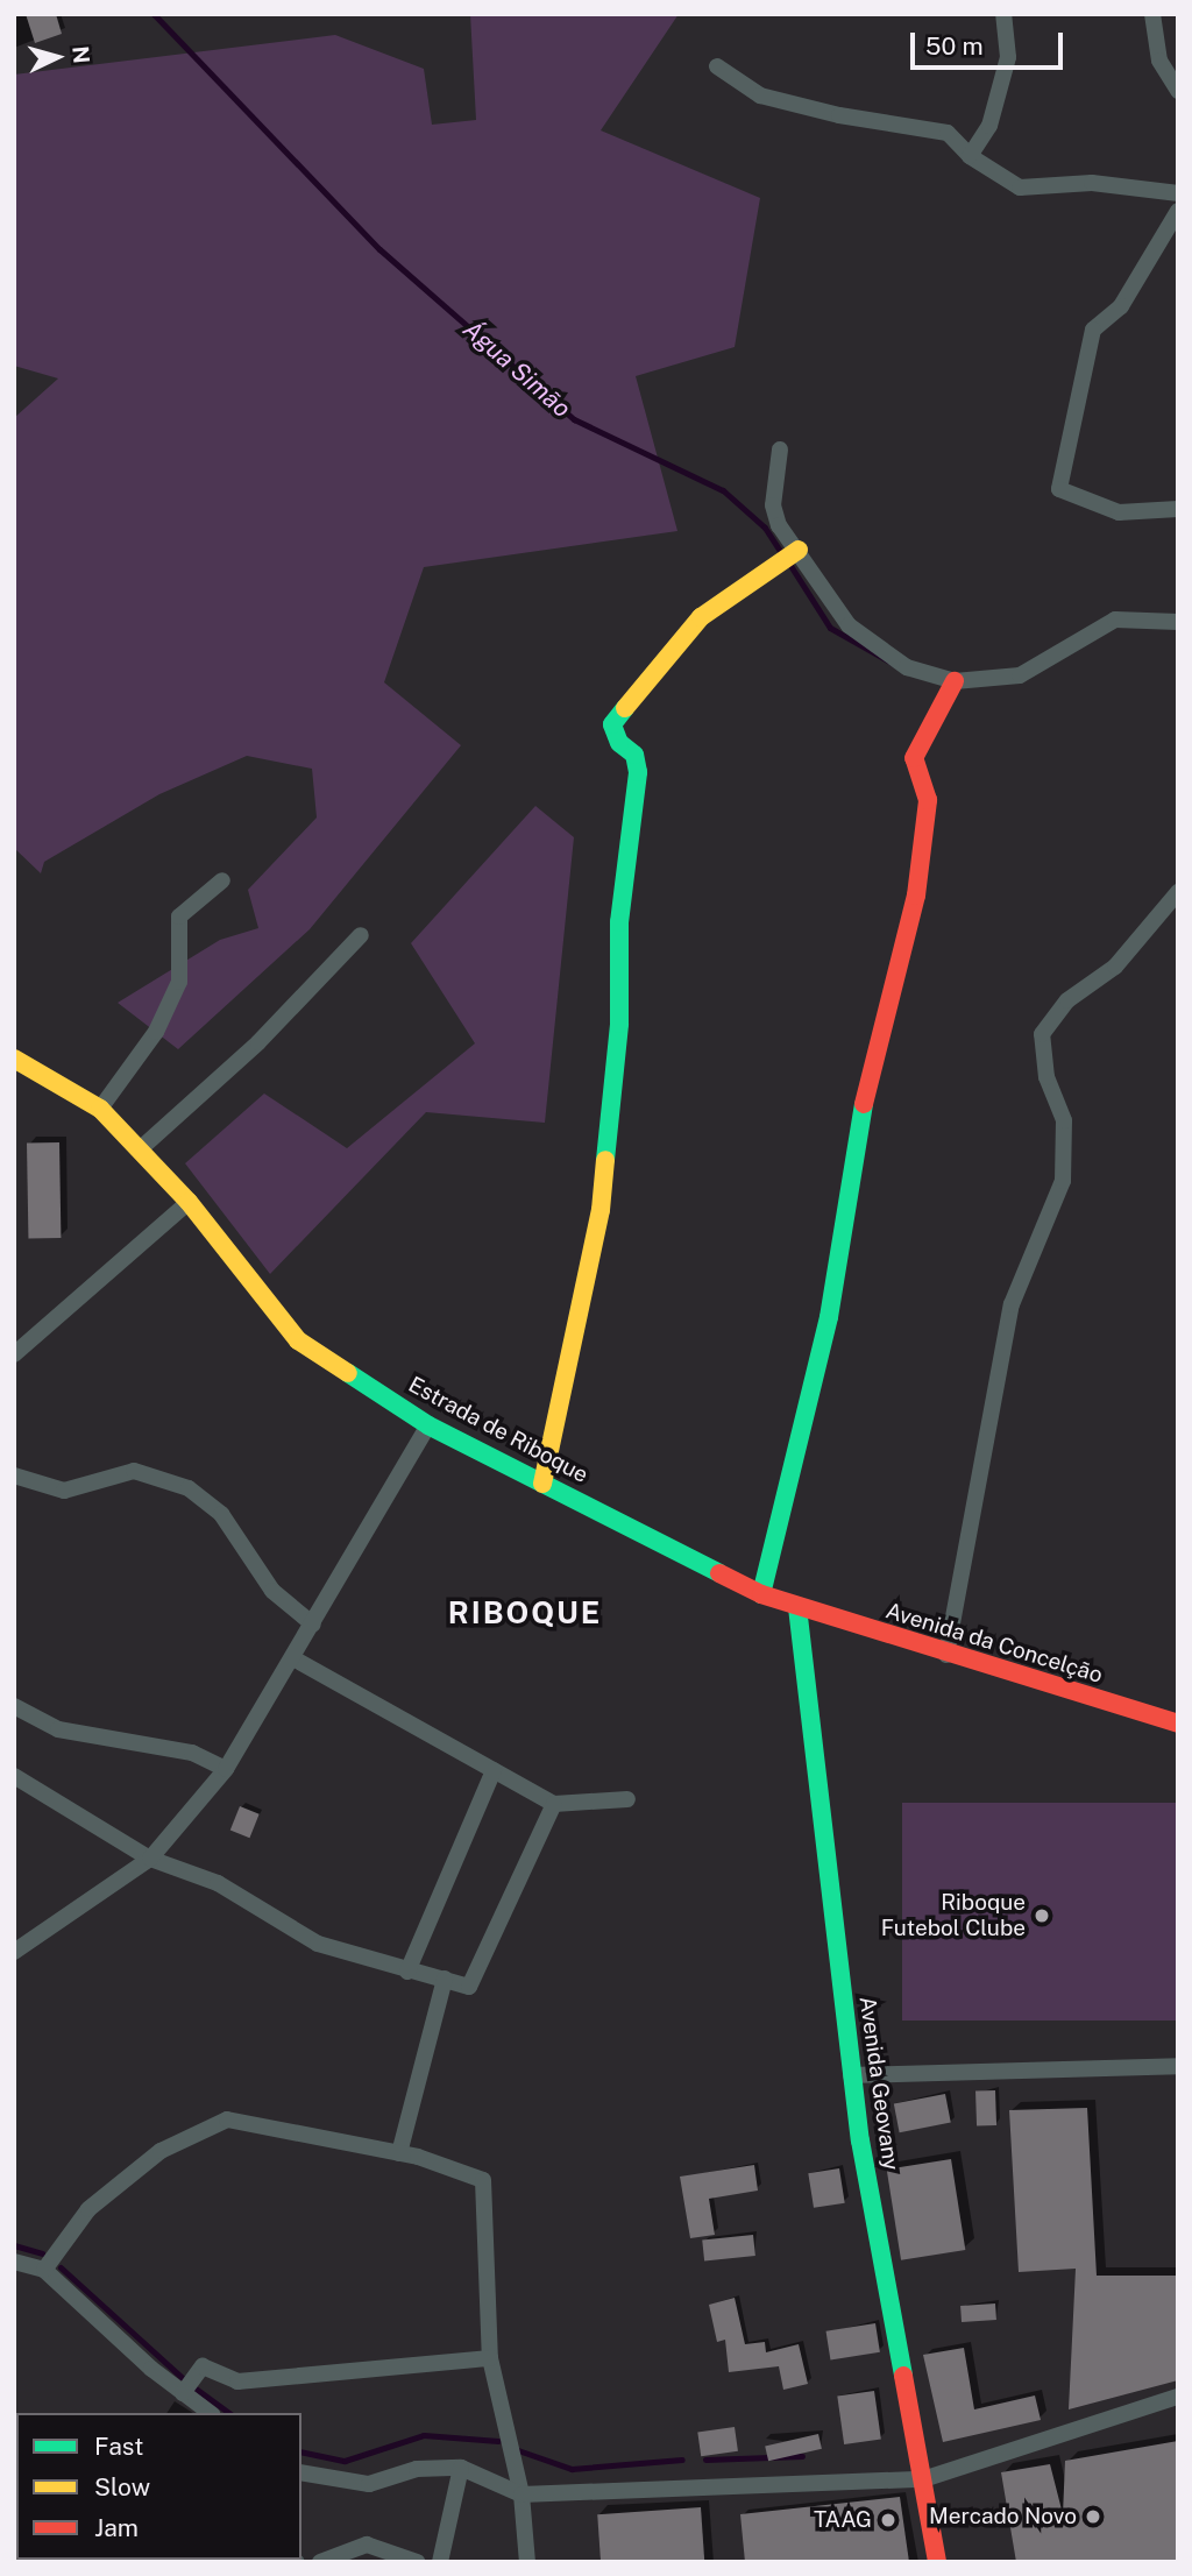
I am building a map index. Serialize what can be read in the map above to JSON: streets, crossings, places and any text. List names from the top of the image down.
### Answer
{
  "streets": {
    "street": ["Estrada de Riboque", "Avenida da Concelção", "Avenida Geovany"]
  },
  "crossings": [
    ["Estrada de Riboque", "Avenida da Concelção"],
    ["Estrada de Riboque", "Avenida Geovany"],
    ["Avenida da Concelção", "Avenida Geovany"]
  ],
  "districts": ["RIBOQUE"],
  "water": ["Água Simão"],
  "places": ["Riboque Futebol Clube", "Mercado Novo", "TAAG"],
  "legend": ["Fast", "Slow", "Jam"],
  "scale_bar": "50 m",
  "north": "right"
}
